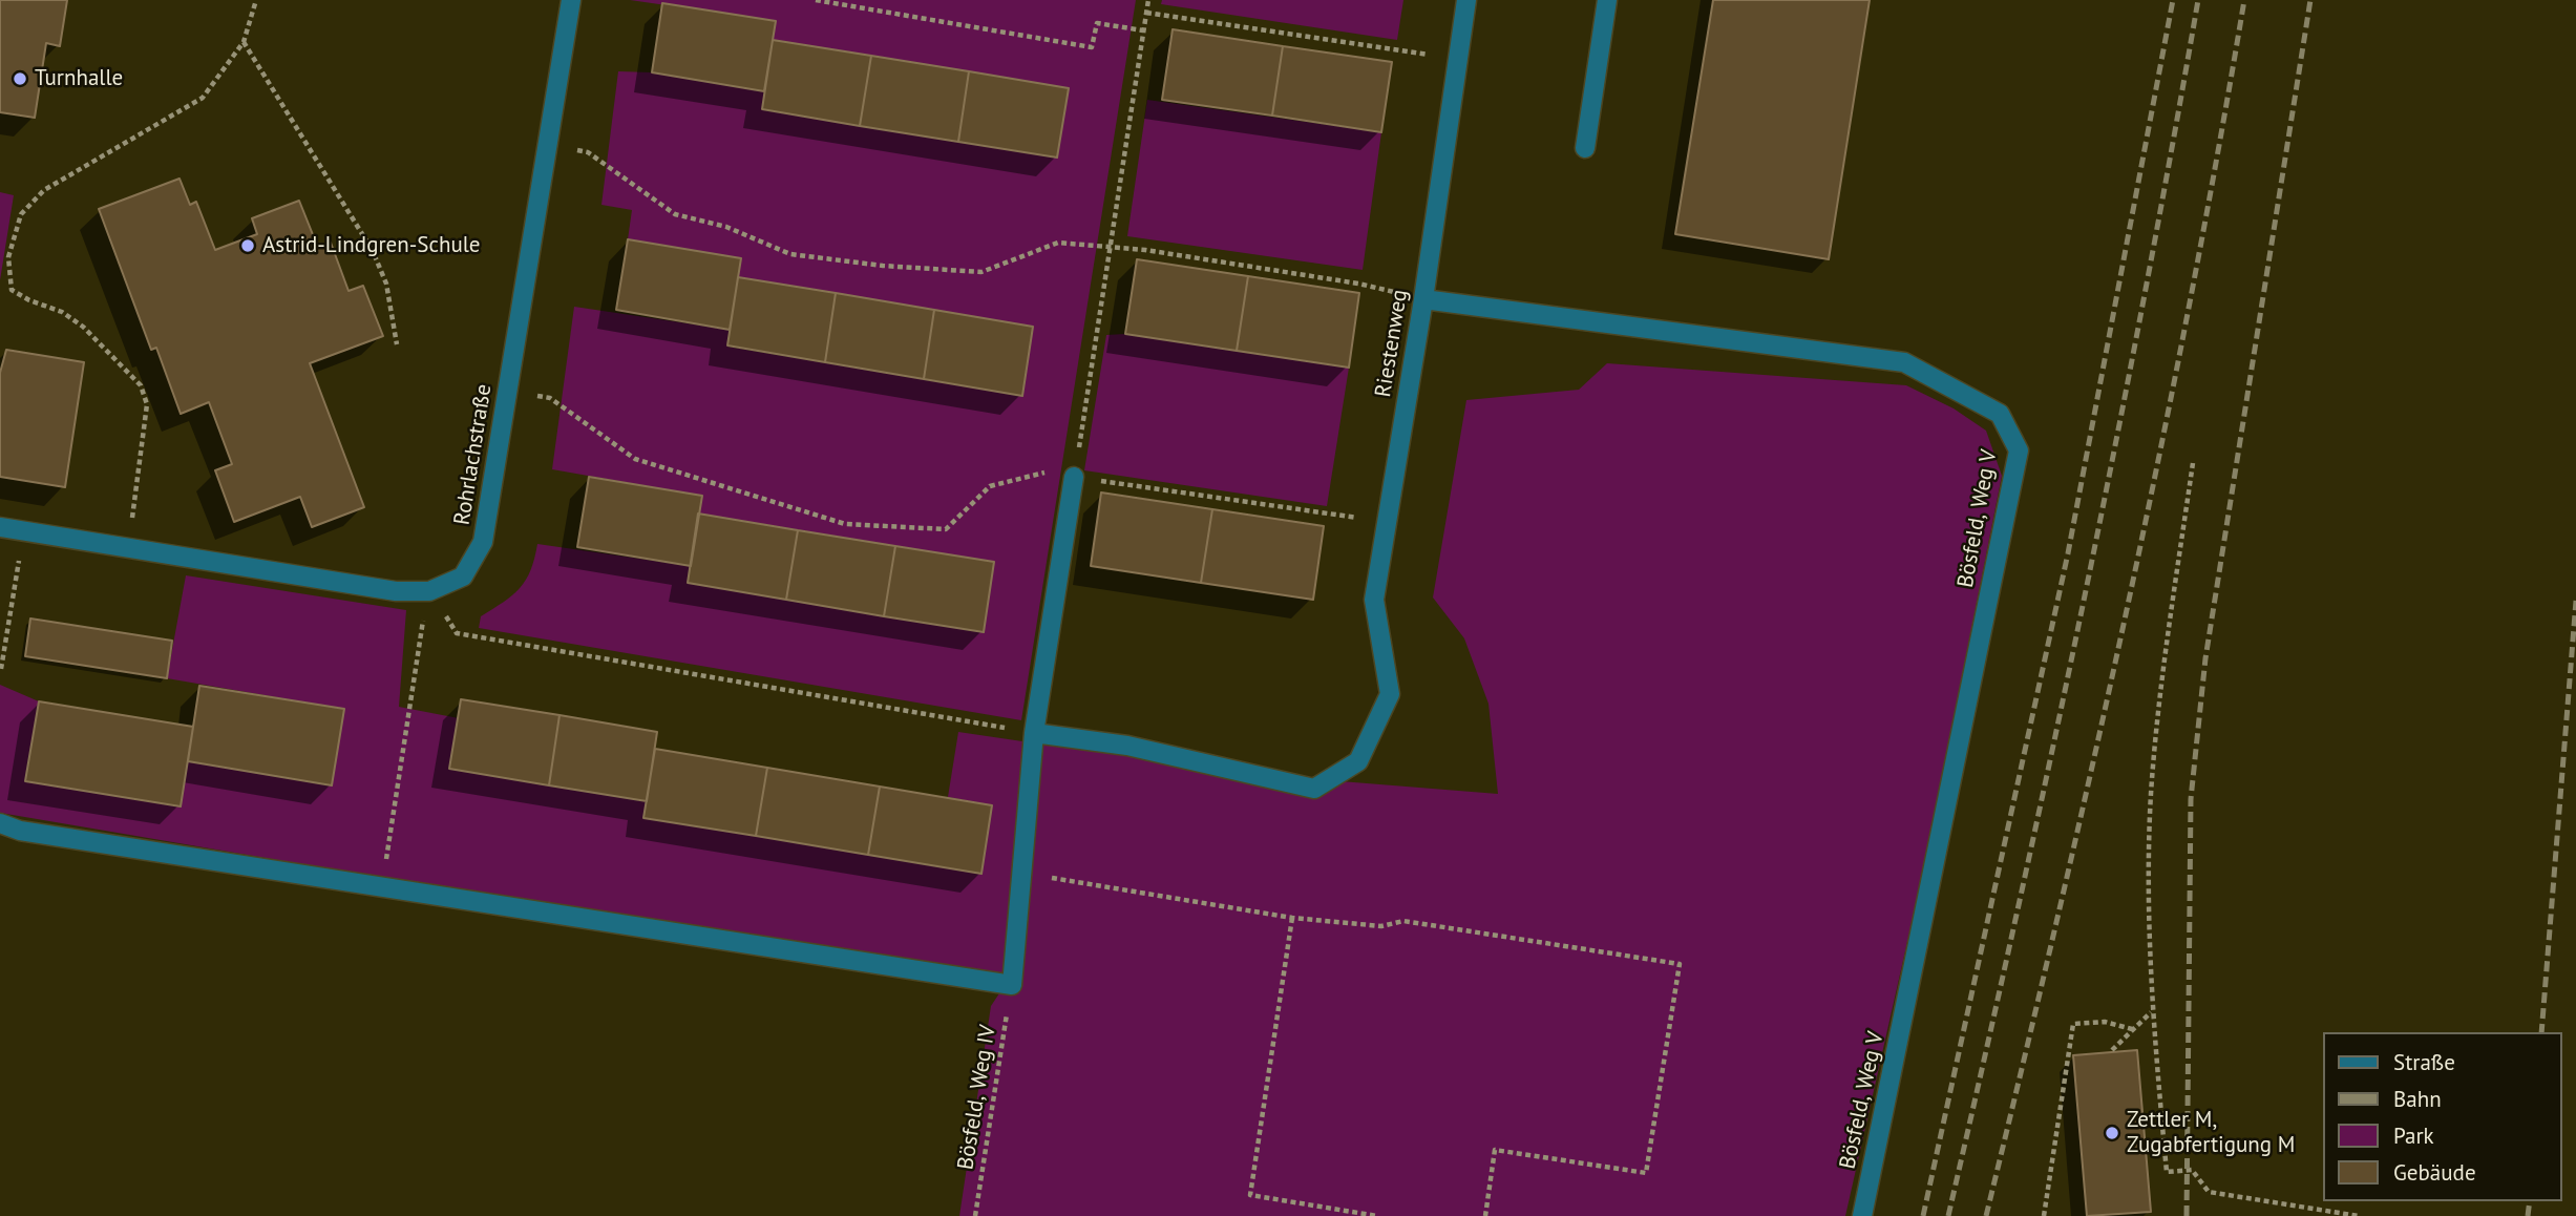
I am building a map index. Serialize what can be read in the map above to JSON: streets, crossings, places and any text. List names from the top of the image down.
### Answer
{
  "streets": {
    "street": ["Riestenweg", "Rohrlachstraße", "Bösfeld, Weg V"],
    "path": ["Bösfeld, Weg IV"]
  },
  "crossings": [
    ["Riestenweg", "Bösfeld, Weg V"]
  ],
  "places": ["Turnhalle", "Astrid-Lindgren-Schule", "Zettler M, Zugabfertigung M"],
  "legend": [
    "Straße",
    "Bahn",
    "Park",
    "Gebäude"
  ]
}
